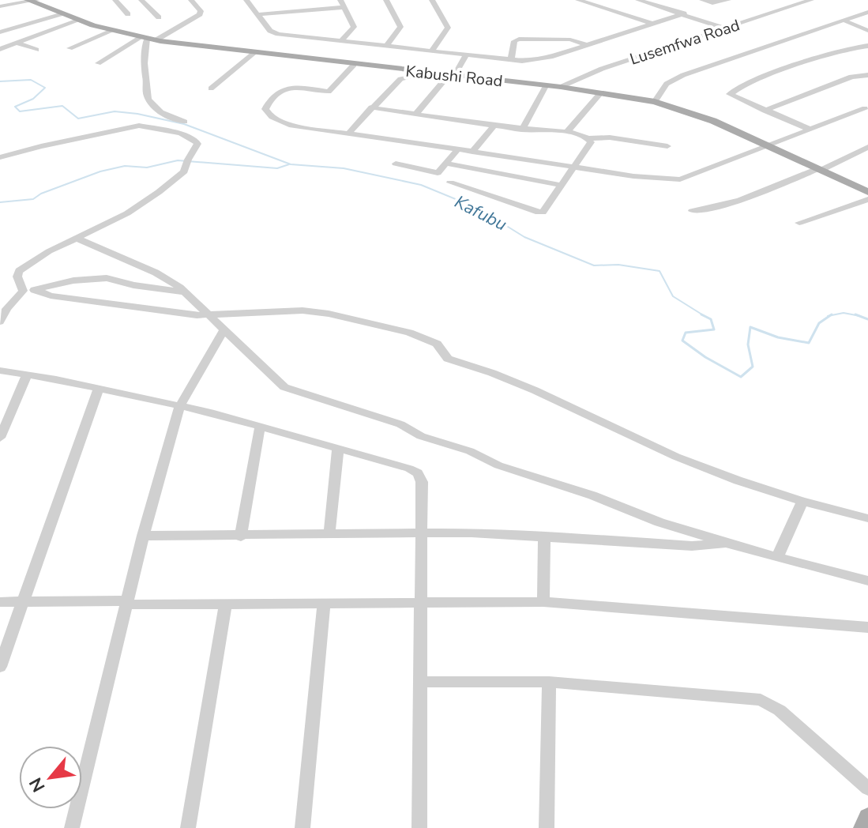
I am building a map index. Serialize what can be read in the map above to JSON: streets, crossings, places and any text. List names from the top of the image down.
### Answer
{
  "streets": {
    "main road": ["Kabushi Road"],
    "street": ["Lusemfwa Road"]
  },
  "crossings": [
    ["Lusemfwa Road", "Kabushi Road"]
  ],
  "water": ["Kafubu"],
  "north": "bottom left"
}
